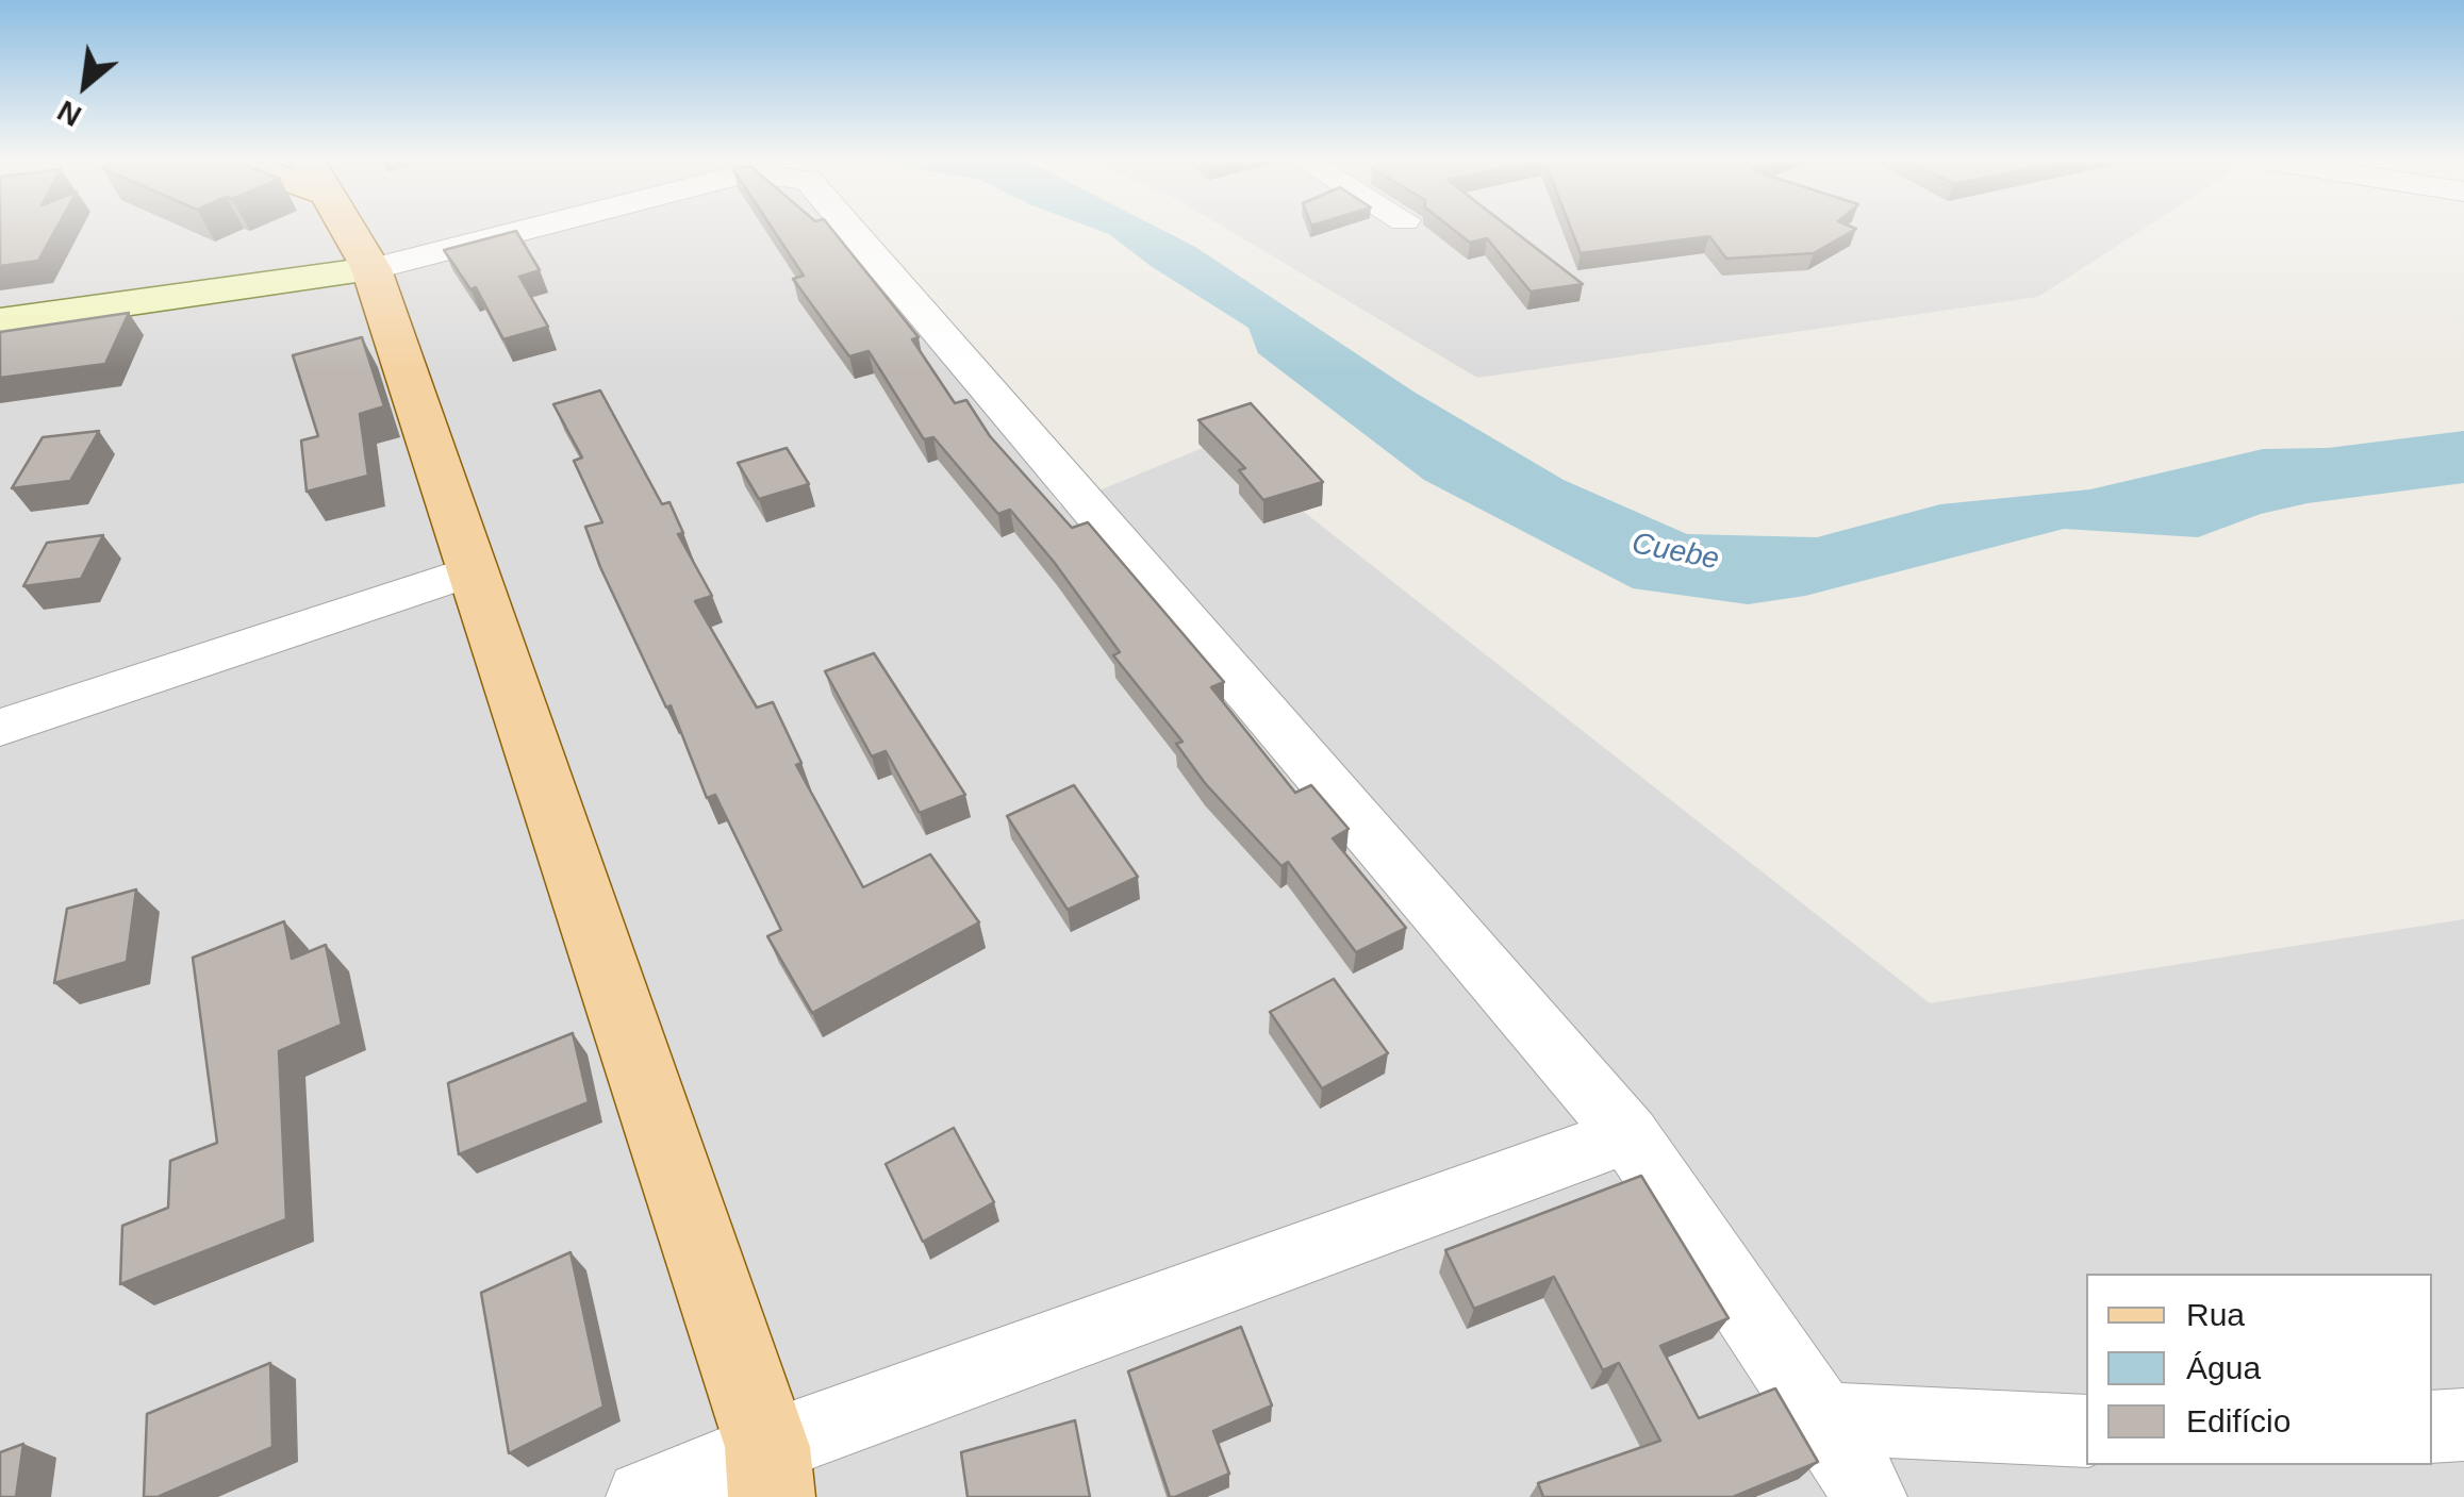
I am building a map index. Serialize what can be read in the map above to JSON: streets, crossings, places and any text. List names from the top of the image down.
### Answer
{
  "water": ["Cuebe"],
  "legend": ["Rua", "Água", "Edifício"],
  "north": "bottom left"
}
